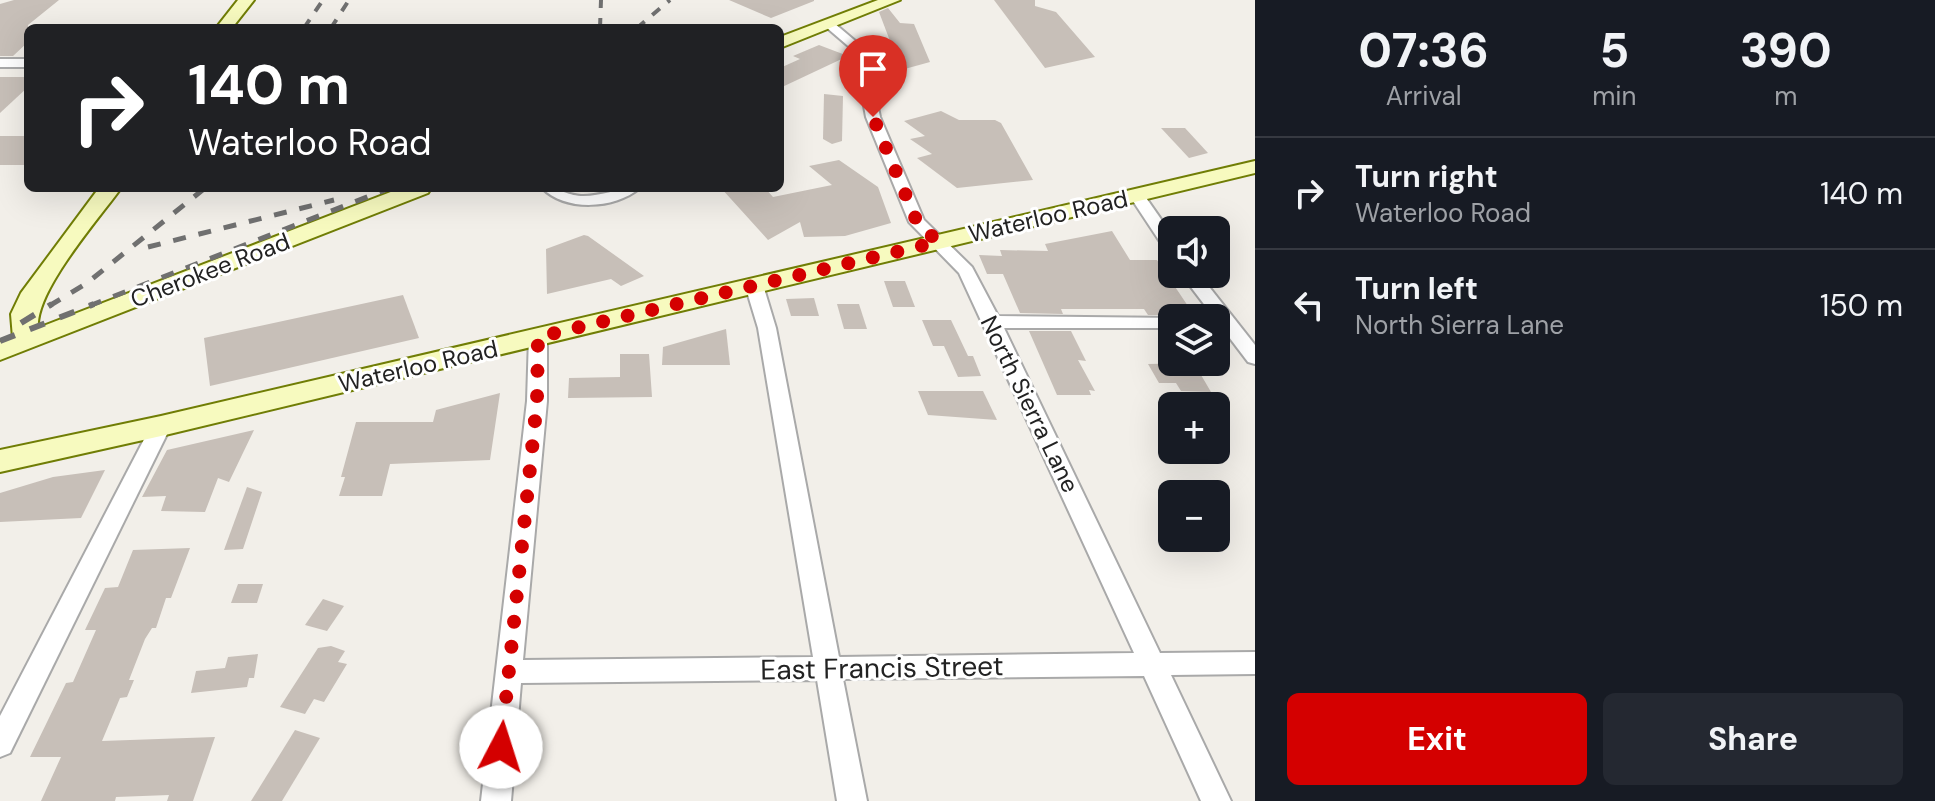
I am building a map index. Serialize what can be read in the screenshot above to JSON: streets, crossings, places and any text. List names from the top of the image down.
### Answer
{
  "streets": {
    "main road": ["Waterloo Road", "Cherokee Road"],
    "street": ["North Sierra Lane", "East Francis Street"]
  },
  "crossings": [
    ["Waterloo Road", "North Sierra Lane"],
    ["North Sierra Lane", "East Francis Street"]
  ],
  "page": {
    "eta": [
      "07:36",
      "Arrival",
      "5",
      "min",
      "390",
      "m"
    ],
    "turn": ["140 m", "Waterloo Road"],
    "list": [
      {
        "name": "Turn right",
        "note": "Waterloo Road",
        "value": "140 m"
      },
      {
        "name": "Turn left",
        "note": "North Sierra Lane",
        "value": "150 m"
      }
    ],
    "map_buttons": ["+", "−"],
    "buttons": ["Exit", "Share"]
  }
}
